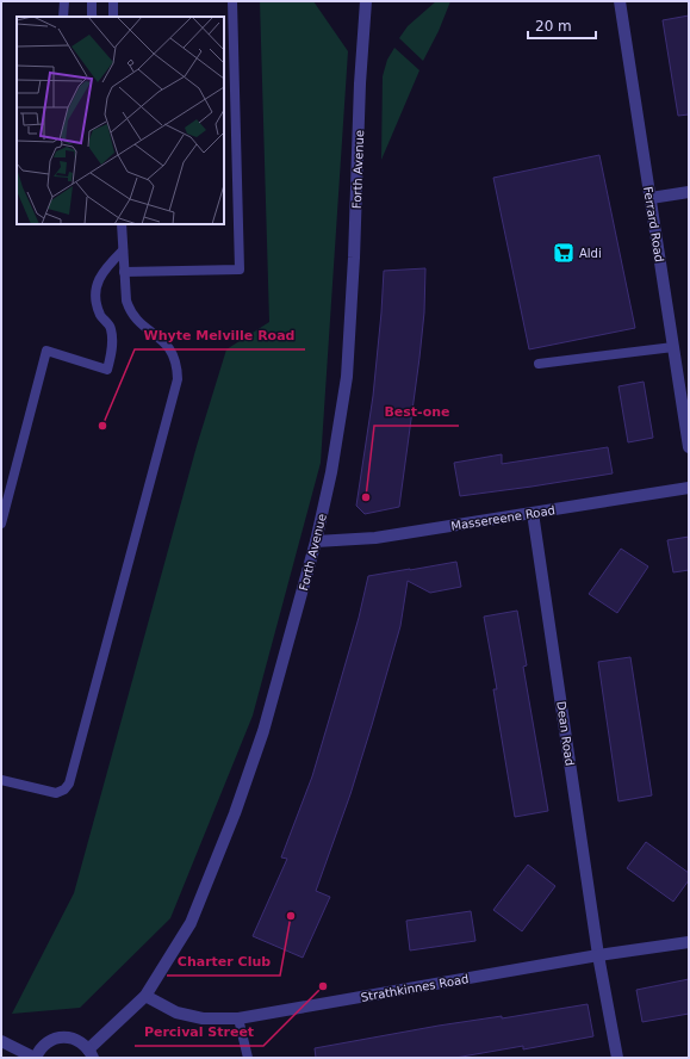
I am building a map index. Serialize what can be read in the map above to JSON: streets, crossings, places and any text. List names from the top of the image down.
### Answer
{
  "streets": {
    "street": [
      "Forth Avenue",
      "Ferrard Road",
      "Massereene Road",
      "Dean Road",
      "Strathkinnes Road"
    ]
  },
  "crossings": [
    ["Forth Avenue", "Massereene Road"],
    ["Forth Avenue", "Strathkinnes Road"],
    ["Massereene Road", "Dean Road"],
    ["Dean Road", "Strathkinnes Road"]
  ],
  "places": {
    "supermarket": ["Aldi"],
    "other": [
      "Whyte Melville Road",
      "Best-one",
      "Charter Club",
      "Percival Street"
    ]
  },
  "scale_bar": "20 m"
}
